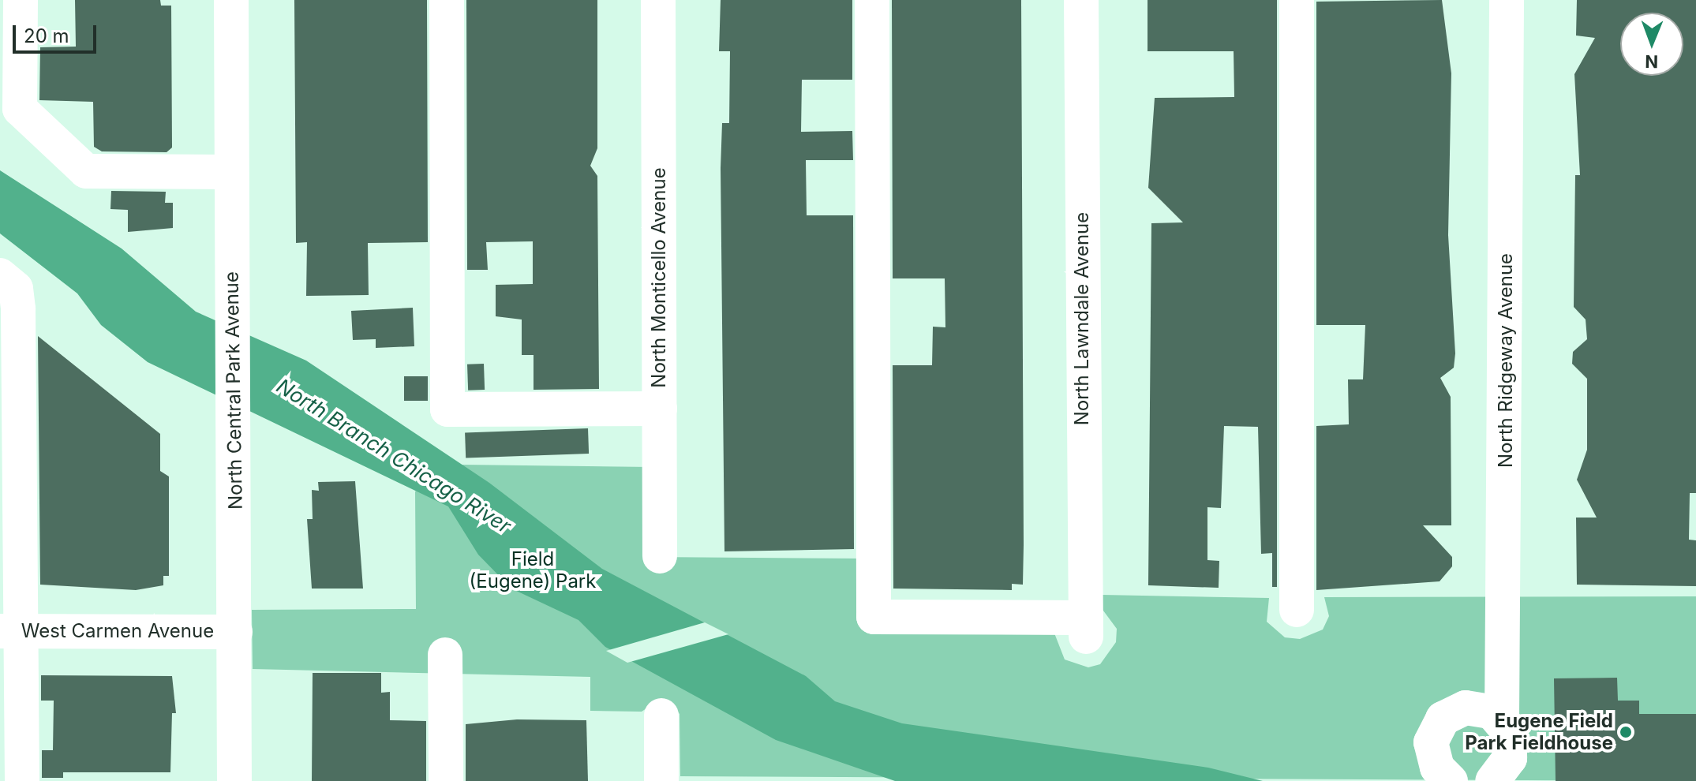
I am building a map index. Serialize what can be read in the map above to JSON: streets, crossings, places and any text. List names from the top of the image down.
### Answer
{
  "streets": {
    "street": [
      "North Monticello Avenue",
      "North Lawndale Avenue",
      "North Ridgeway Avenue",
      "North Central Park Avenue",
      "West Carmen Avenue"
    ]
  },
  "crossings": [
    ["North Central Park Avenue", "West Carmen Avenue"]
  ],
  "water": ["North Branch Chicago River"],
  "parks": ["Field (Eugene) Park"],
  "places": ["Eugene Field Park Fieldhouse"],
  "scale_bar": "20 m",
  "north": "bottom"
}
